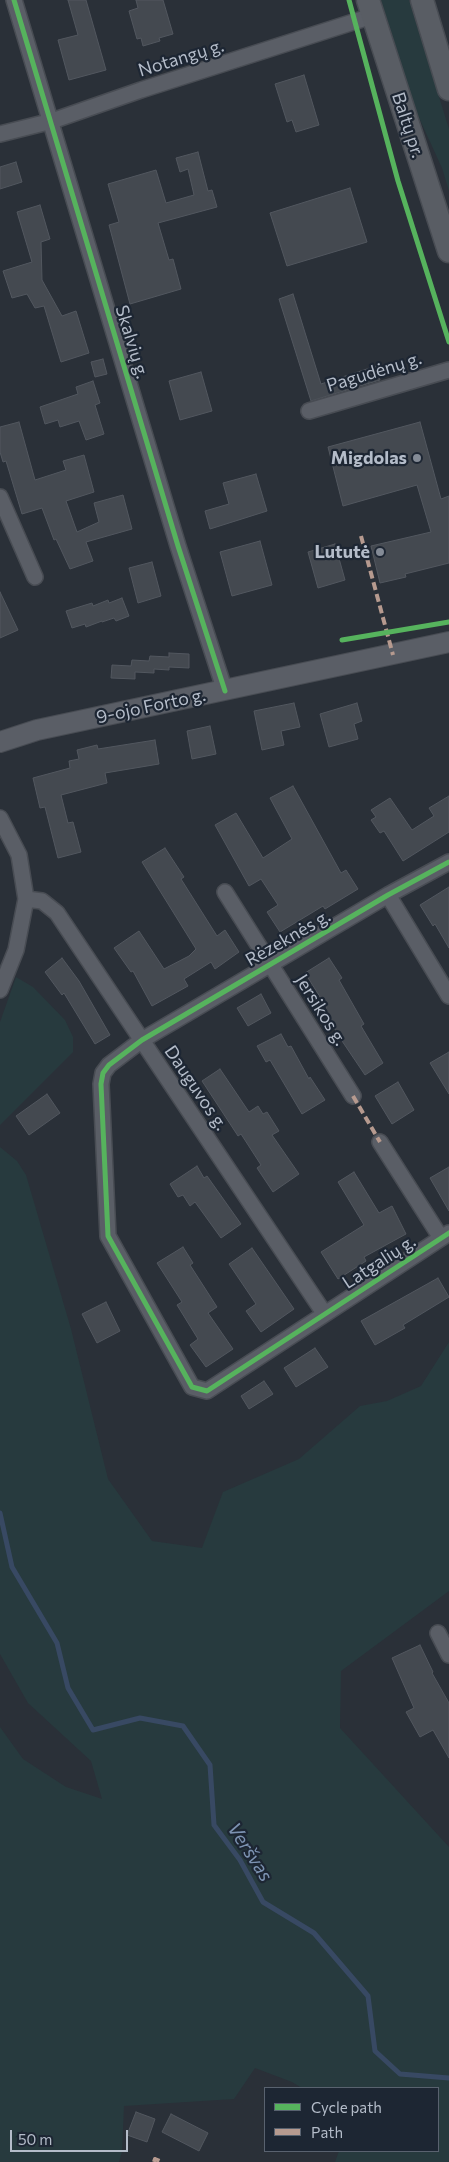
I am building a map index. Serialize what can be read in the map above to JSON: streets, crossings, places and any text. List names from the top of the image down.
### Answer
{
  "streets": {
    "main road": ["Baltų pr."],
    "street": [
      "Notangų g.",
      "Skalvių g.",
      "Pagudėnų g.",
      "9-ojo Forto g.",
      "Rėzeknės g.",
      "Jersikos g.",
      "Dauguvos g.",
      "Latgalių g."
    ]
  },
  "crossings": [
    ["Notangų g.", "Baltų pr."],
    ["Notangų g.", "Skalvių g."],
    ["Skalvių g.", "9-ojo Forto g."],
    ["Rėzeknės g.", "Jersikos g."],
    ["Rėzeknės g.", "Dauguvos g."],
    ["Rėzeknės g.", "Latgalių g."],
    ["Dauguvos g.", "Latgalių g."]
  ],
  "water": ["Veršvas"],
  "places": ["Migdolas", "Lututė"],
  "legend": ["Cycle path", "Path"],
  "scale_bar": "50 m"
}
